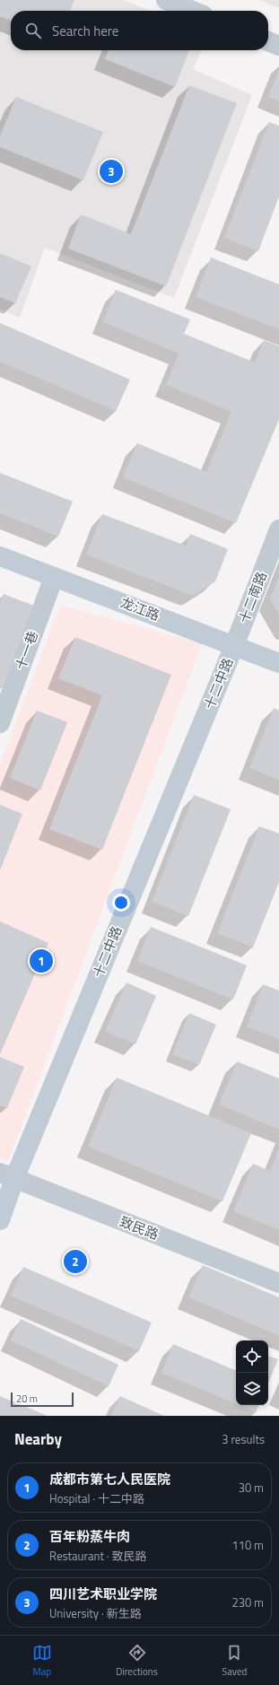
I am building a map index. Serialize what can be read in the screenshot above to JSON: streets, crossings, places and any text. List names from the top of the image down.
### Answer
{
  "streets": {
    "street": [
      "十二南路",
      "龙江路",
      "十一巷",
      "十二中路",
      "致民路"
    ]
  },
  "crossings": [
    ["十二南路", "龙江路"],
    ["十二南路", "十二中路"],
    ["龙江路", "十一巷"],
    ["龙江路", "十二中路"],
    ["十二中路", "致民路"]
  ],
  "scale_bar": "20 m",
  "page": {
    "search": "Search here",
    "pins": ["3", "1", "2"],
    "scale": "20 m",
    "heading": ["Nearby", "3 results"],
    "list": [
      {
        "mark": "1",
        "name": "成都市第七人民医院",
        "note": "Hospital · 十二中路",
        "value": "30 m"
      },
      {
        "mark": "2",
        "name": "百年粉蒸牛肉",
        "note": "Restaurant · 致民路",
        "value": "110 m"
      },
      {
        "mark": "3",
        "name": "四川艺术职业学院",
        "note": "University · 新生路",
        "value": "230 m"
      }
    ],
    "nav": ["Map", "Directions", "Saved"]
  }
}
